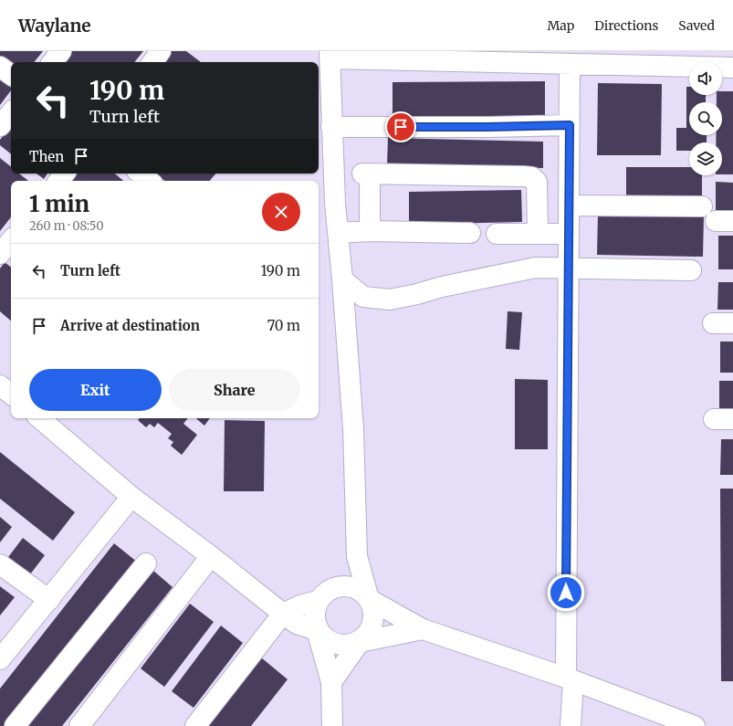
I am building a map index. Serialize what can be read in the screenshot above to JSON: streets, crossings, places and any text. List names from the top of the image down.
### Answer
{
  "page": {
    "header": "Waylane",
    "nav": ["Map", "Directions", "Saved"],
    "turn": ["190 m", "Turn left"],
    "then": "Then",
    "heading": ["1 min", "260 m · 08:50"],
    "list": [
      {
        "name": "Turn left",
        "value": "190 m"
      },
      {
        "name": "Arrive at destination",
        "value": "70 m"
      }
    ],
    "buttons": ["Exit", "Share"]
  }
}
